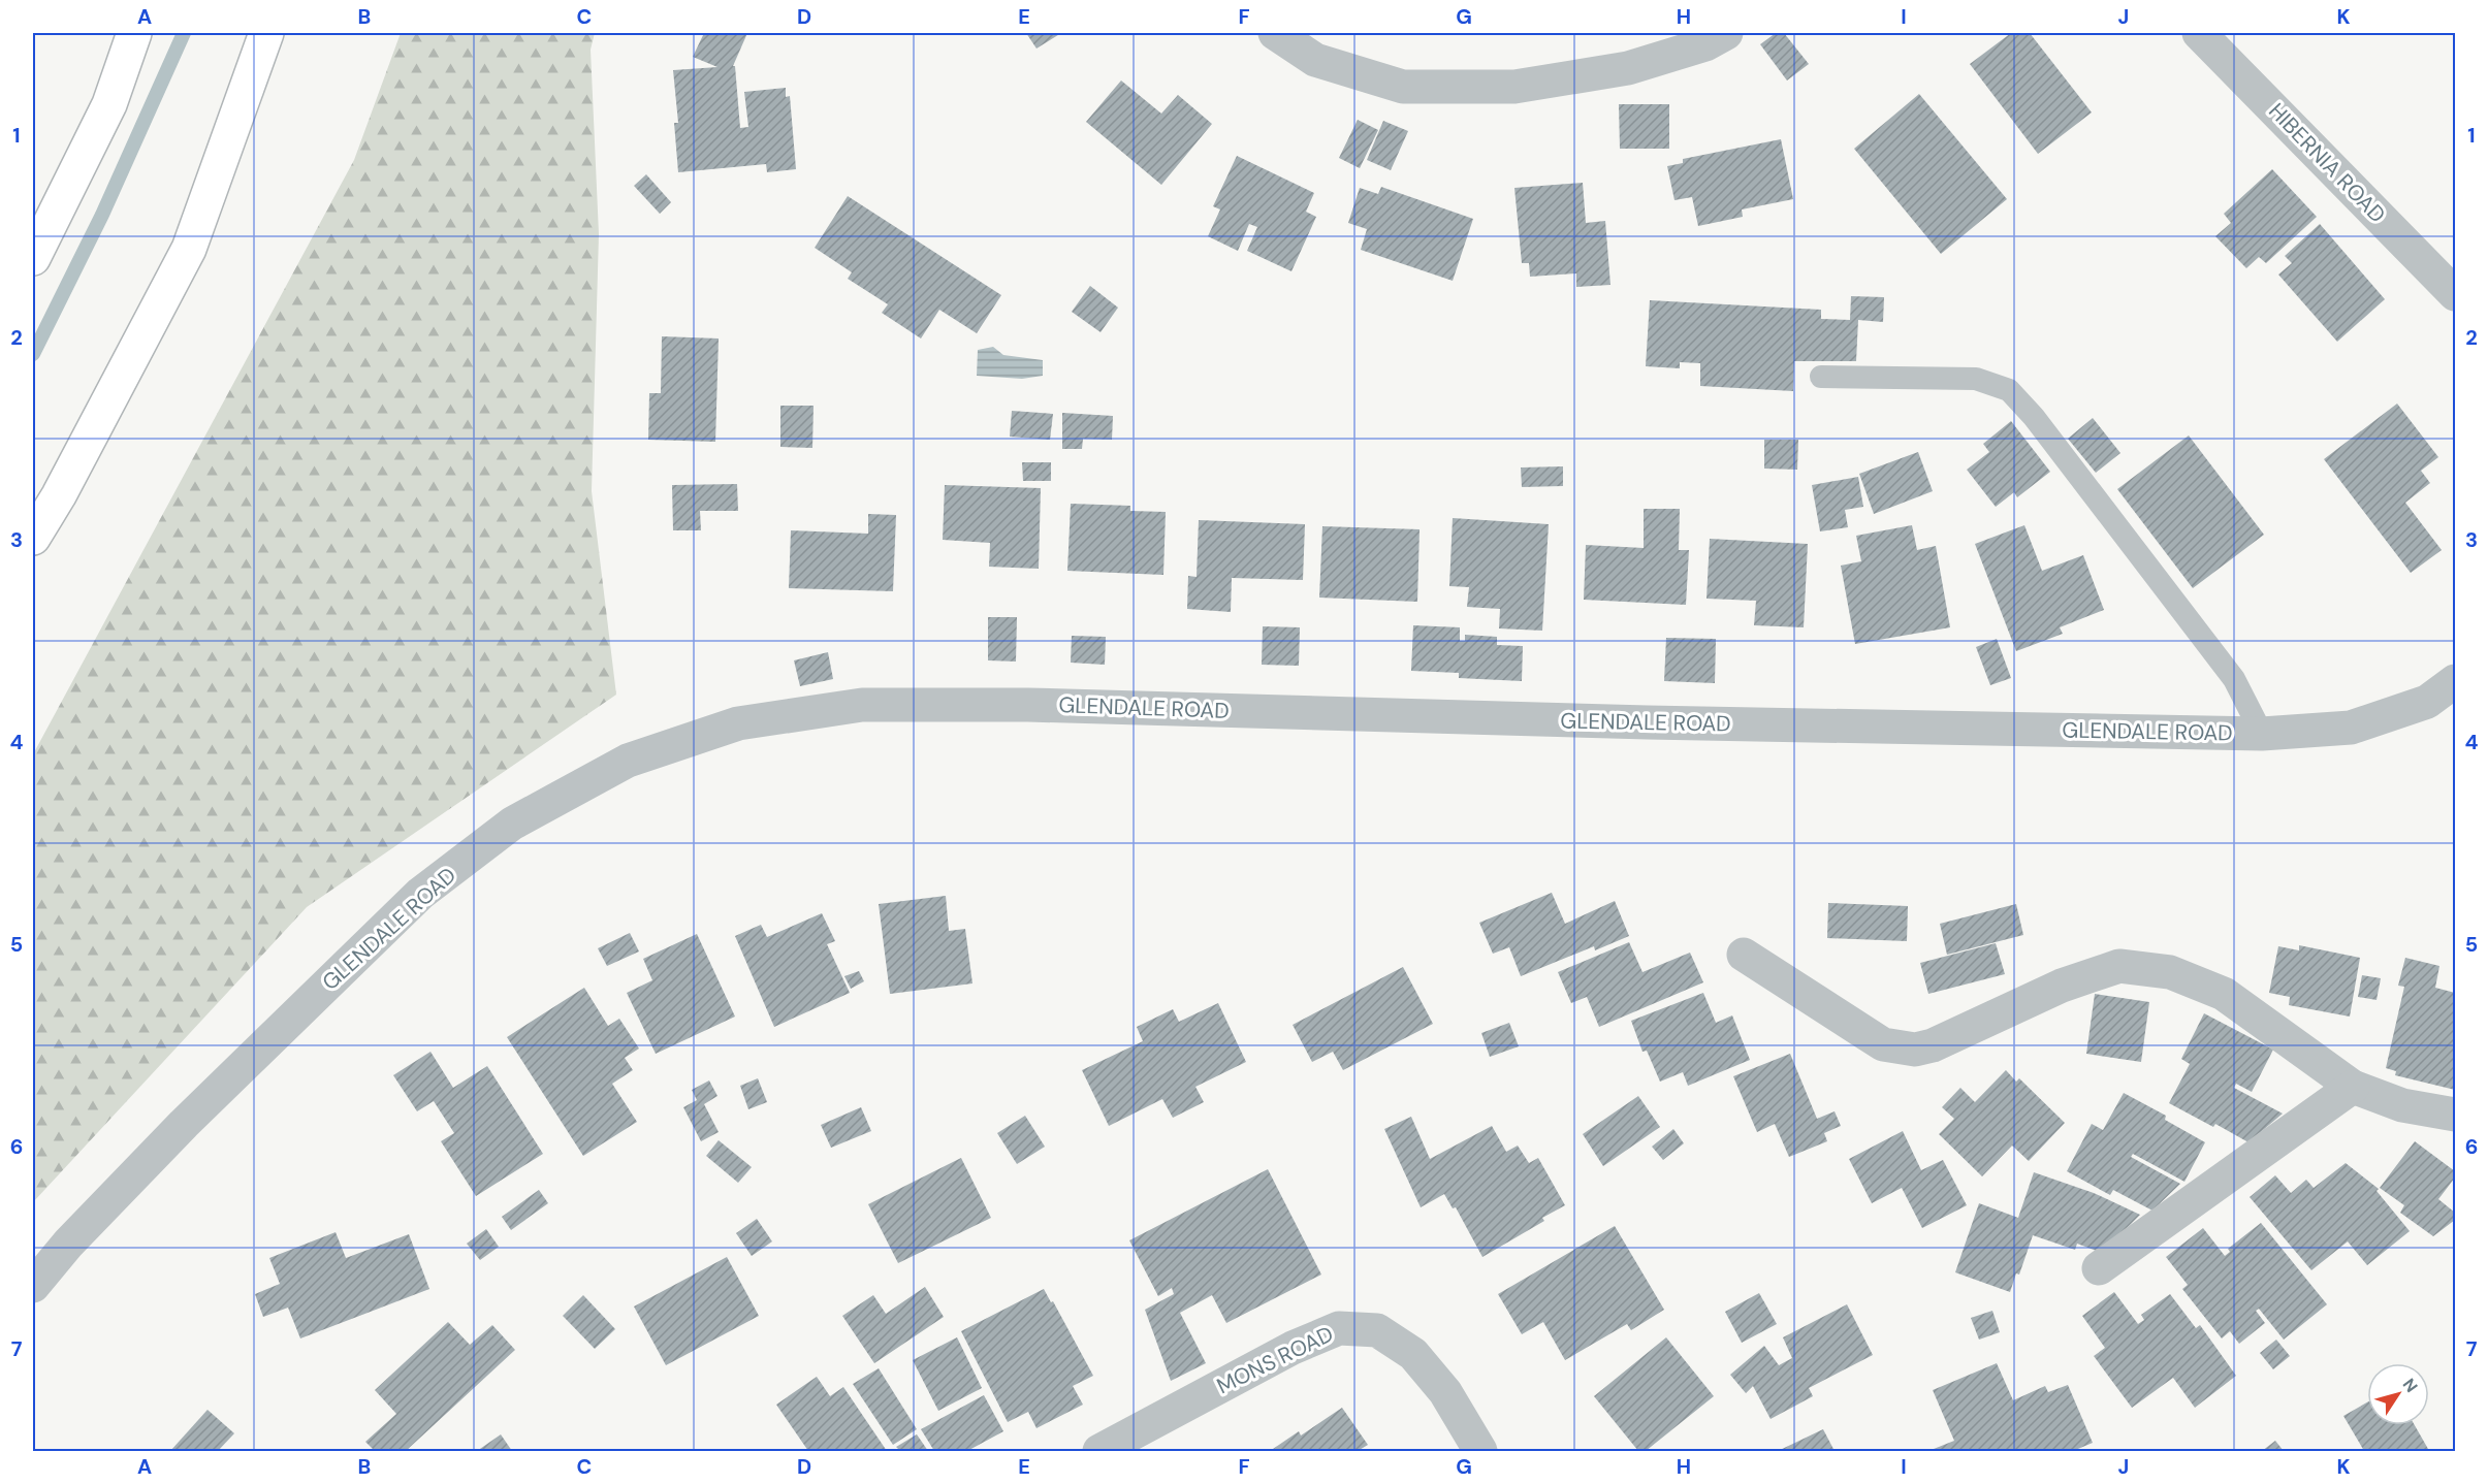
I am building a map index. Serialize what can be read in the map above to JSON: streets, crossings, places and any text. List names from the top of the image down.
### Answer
{
  "streets": {
    "street": ["HIBERNIA ROAD", "GLENDALE ROAD", "MONS ROAD"]
  },
  "north": "top right",
  "grid": {
    "columns": [
      "A",
      "B",
      "C",
      "D",
      "E",
      "F",
      "G",
      "H",
      "I",
      "J",
      "K"
    ],
    "rows": [
      "1",
      "2",
      "3",
      "4",
      "5",
      "6",
      "7"
    ]
  }
}
